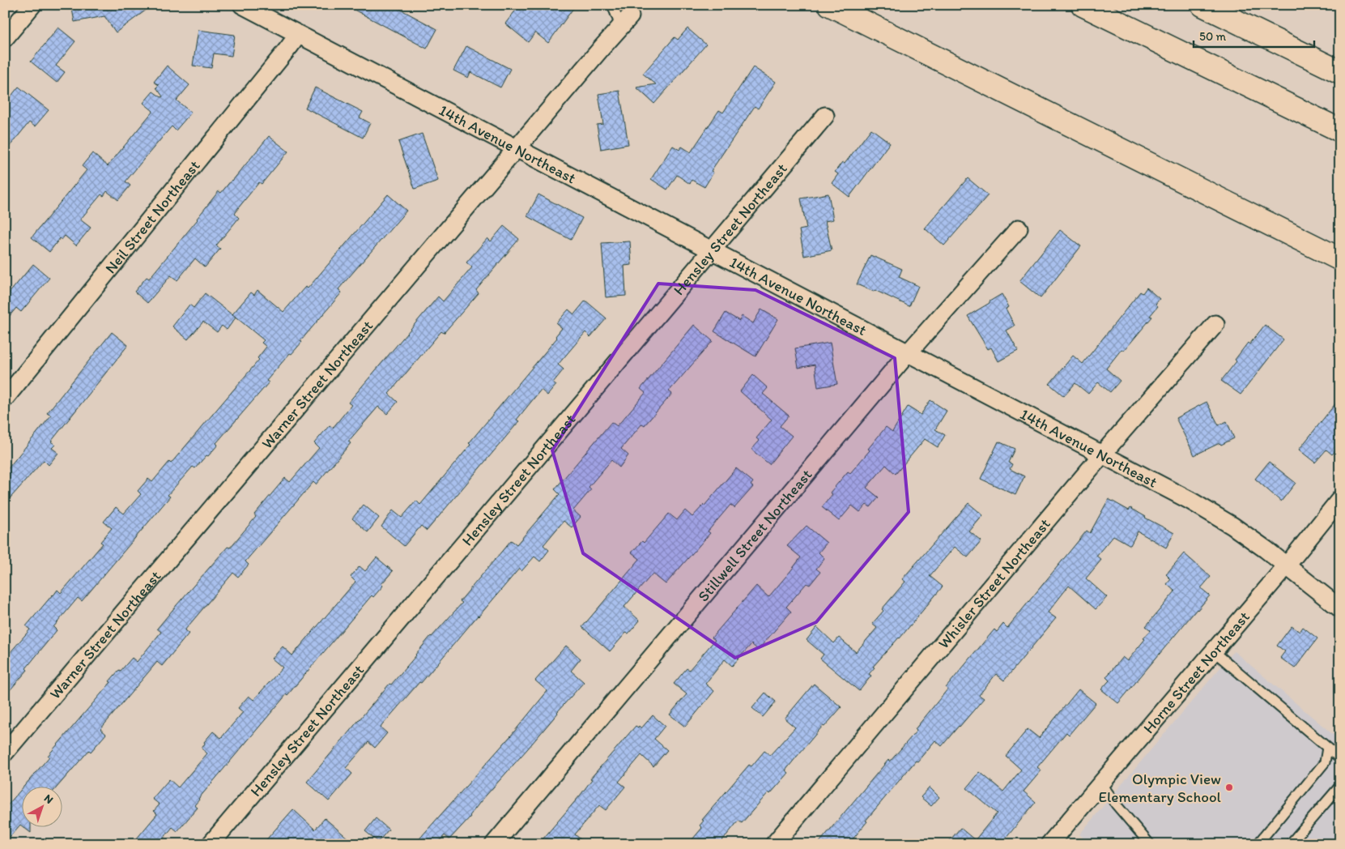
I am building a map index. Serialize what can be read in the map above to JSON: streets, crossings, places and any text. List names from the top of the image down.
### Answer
{
  "streets": {
    "street": [
      "14th Avenue Northeast",
      "Neil Street Northeast",
      "Hensley Street Northeast",
      "Warner Street Northeast",
      "Stillwell Street Northeast",
      "Whisler Street Northeast",
      "Horne Street Northeast"
    ]
  },
  "crossings": [
    ["14th Avenue Northeast", "Neil Street Northeast"],
    ["14th Avenue Northeast", "Hensley Street Northeast"],
    ["14th Avenue Northeast", "Warner Street Northeast"],
    ["14th Avenue Northeast", "Stillwell Street Northeast"],
    ["14th Avenue Northeast", "Whisler Street Northeast"],
    ["14th Avenue Northeast", "Horne Street Northeast"]
  ],
  "places": ["Olympic View Elementary School"],
  "scale_bar": "50 m",
  "north": "top right"
}
